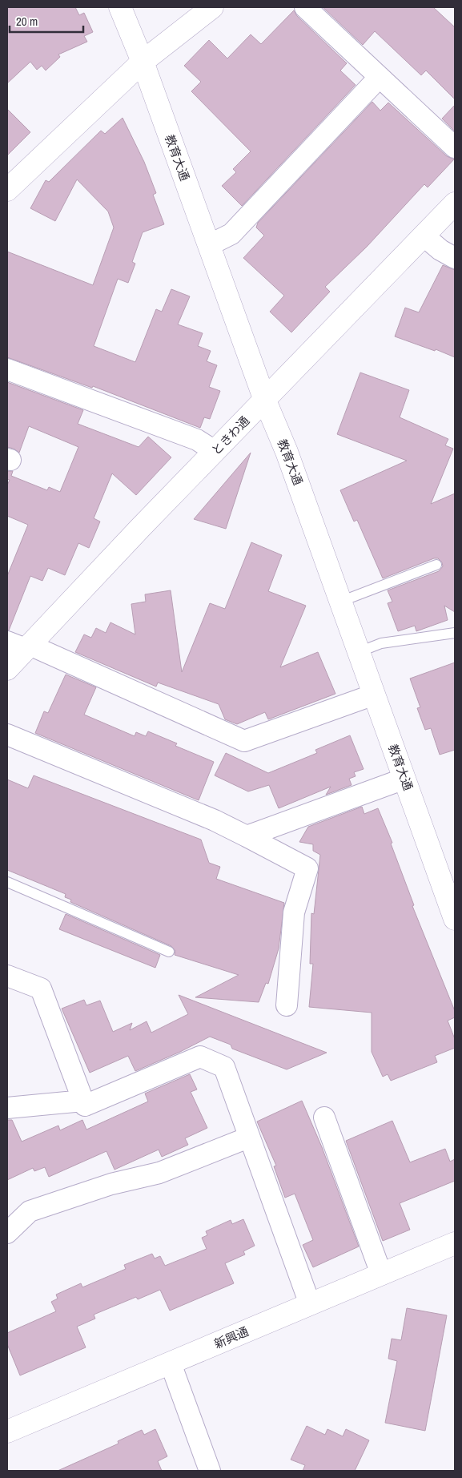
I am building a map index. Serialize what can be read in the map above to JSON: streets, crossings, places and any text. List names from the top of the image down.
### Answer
{
  "streets": {
    "street": ["教育大通", "ときわ通", "新興通"]
  },
  "crossings": [
    ["教育大通", "ときわ通"]
  ],
  "scale_bar": "20 m"
}
